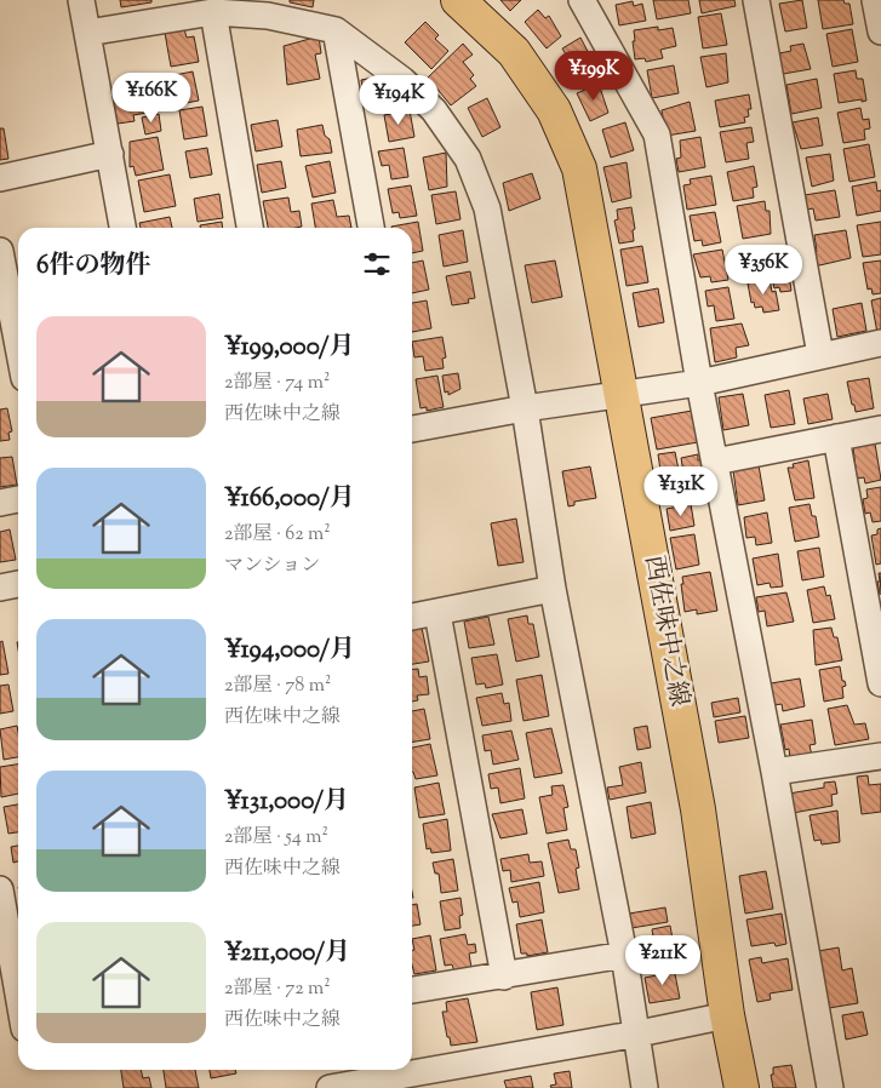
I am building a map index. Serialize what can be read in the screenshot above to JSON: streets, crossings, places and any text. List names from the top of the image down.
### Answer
{
  "streets": {
    "main road": ["西佐味中之線"]
  },
  "page": {
    "price": [
      "¥199K",
      "¥166K",
      "¥194K",
      "¥356K",
      "¥131K",
      "¥211K"
    ],
    "heading": "6件の物件",
    "list": [
      {
        "name": "¥199,000/月",
        "note": "2部屋 · 74 m² · 西佐味中之線"
      },
      {
        "name": "¥166,000/月",
        "note": "2部屋 · 62 m² · マンション"
      },
      {
        "name": "¥194,000/月",
        "note": "2部屋 · 78 m² · 西佐味中之線"
      },
      {
        "name": "¥131,000/月",
        "note": "2部屋 · 54 m² · 西佐味中之線"
      },
      {
        "name": "¥211,000/月",
        "note": "2部屋 · 72 m² · 西佐味中之線"
      }
    ]
  }
}
